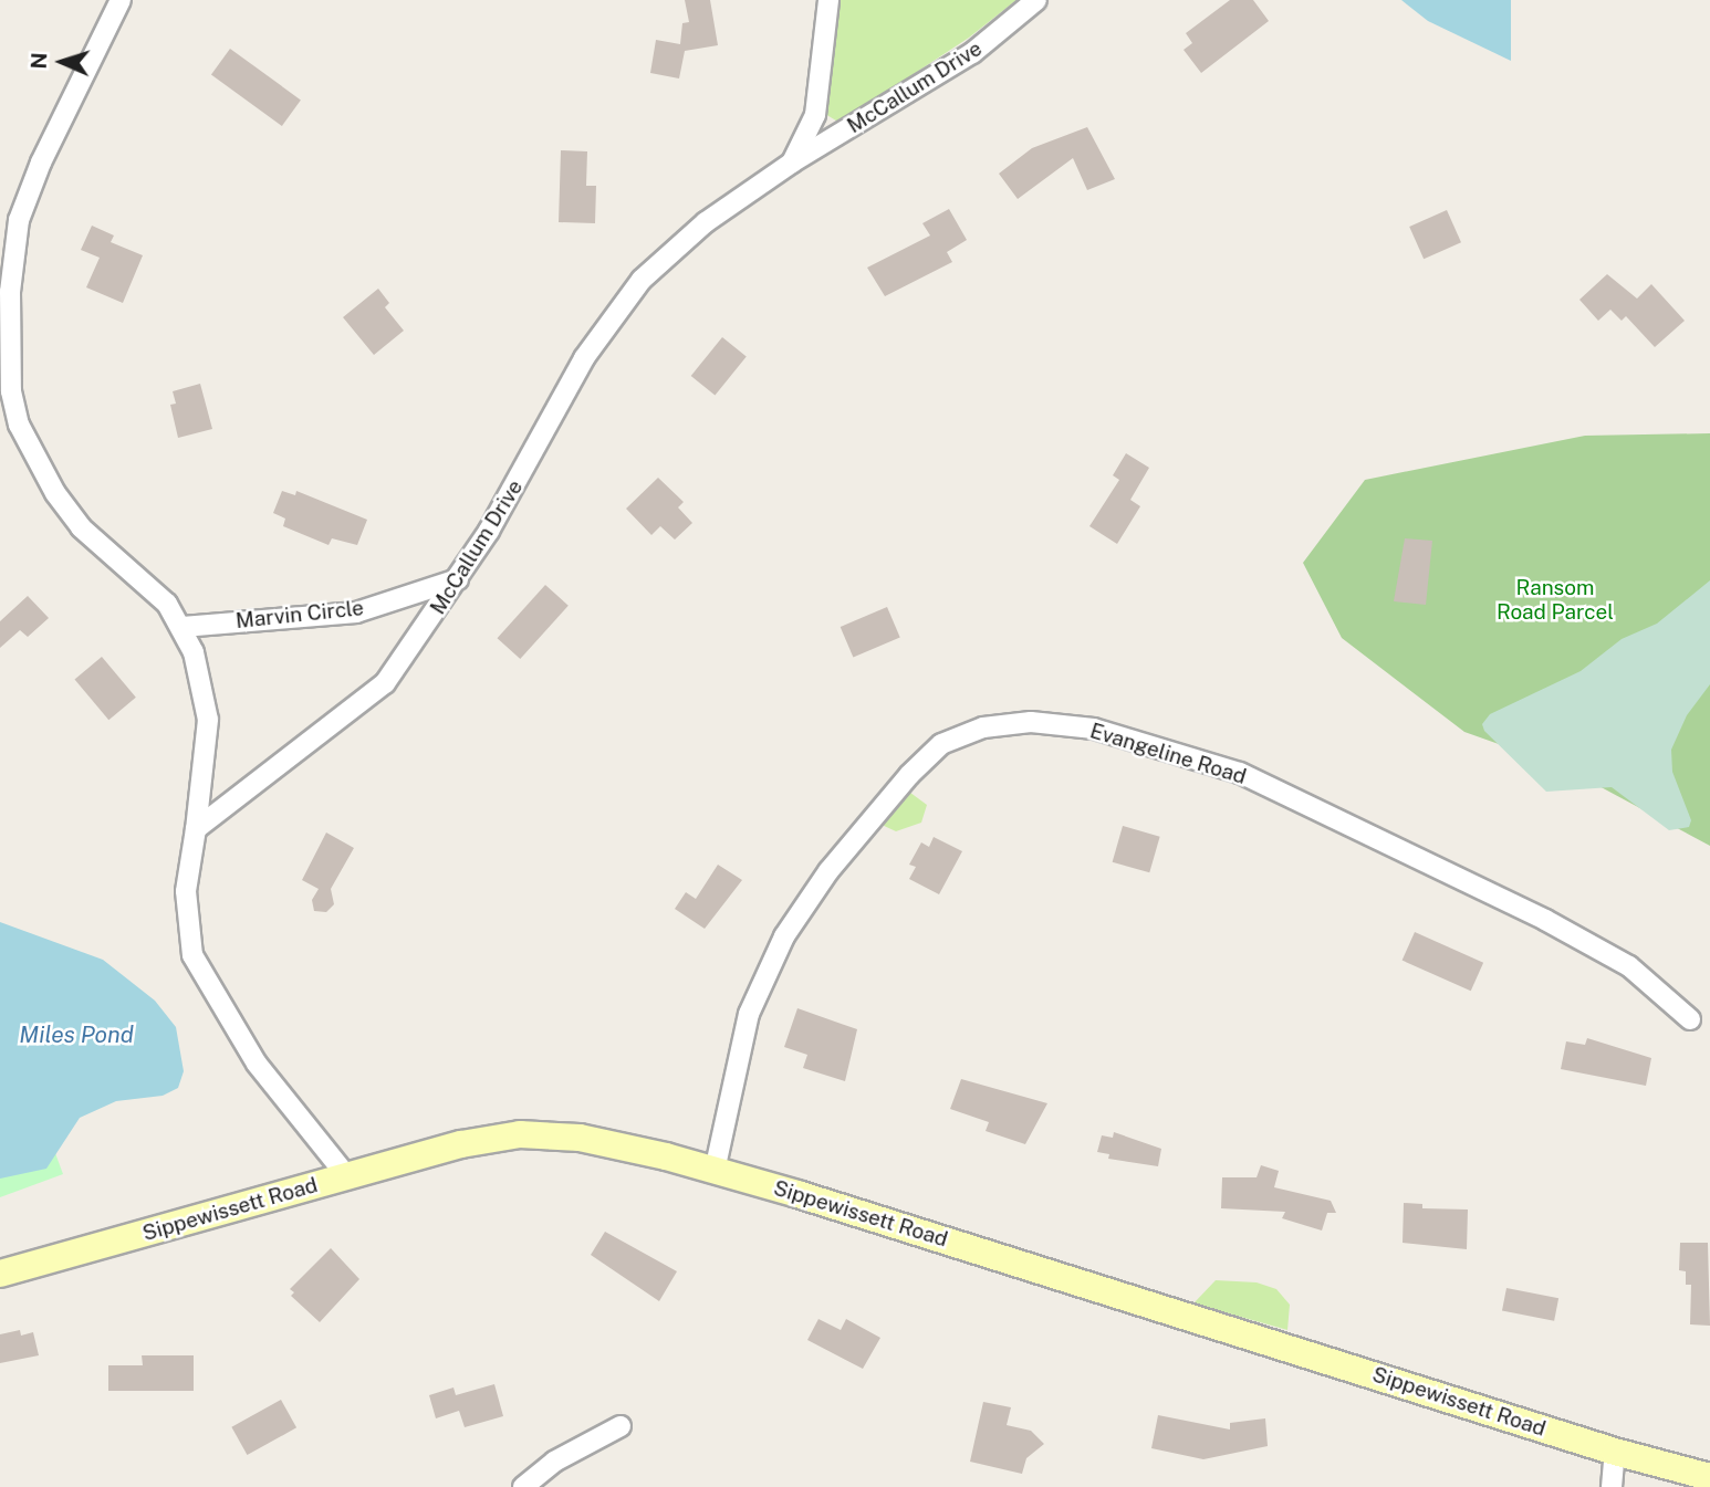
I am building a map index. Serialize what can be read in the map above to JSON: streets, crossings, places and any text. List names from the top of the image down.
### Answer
{
  "streets": {
    "main road": ["Sippewissett Road"],
    "street": ["McCallum Drive", "Marvin Circle", "Evangeline Road"]
  },
  "crossings": [
    ["McCallum Drive", "Marvin Circle"],
    ["Evangeline Road", "Sippewissett Road"]
  ],
  "water": ["Miles Pond"],
  "parks": ["Ransom Road Parcel"],
  "north": "left"
}
